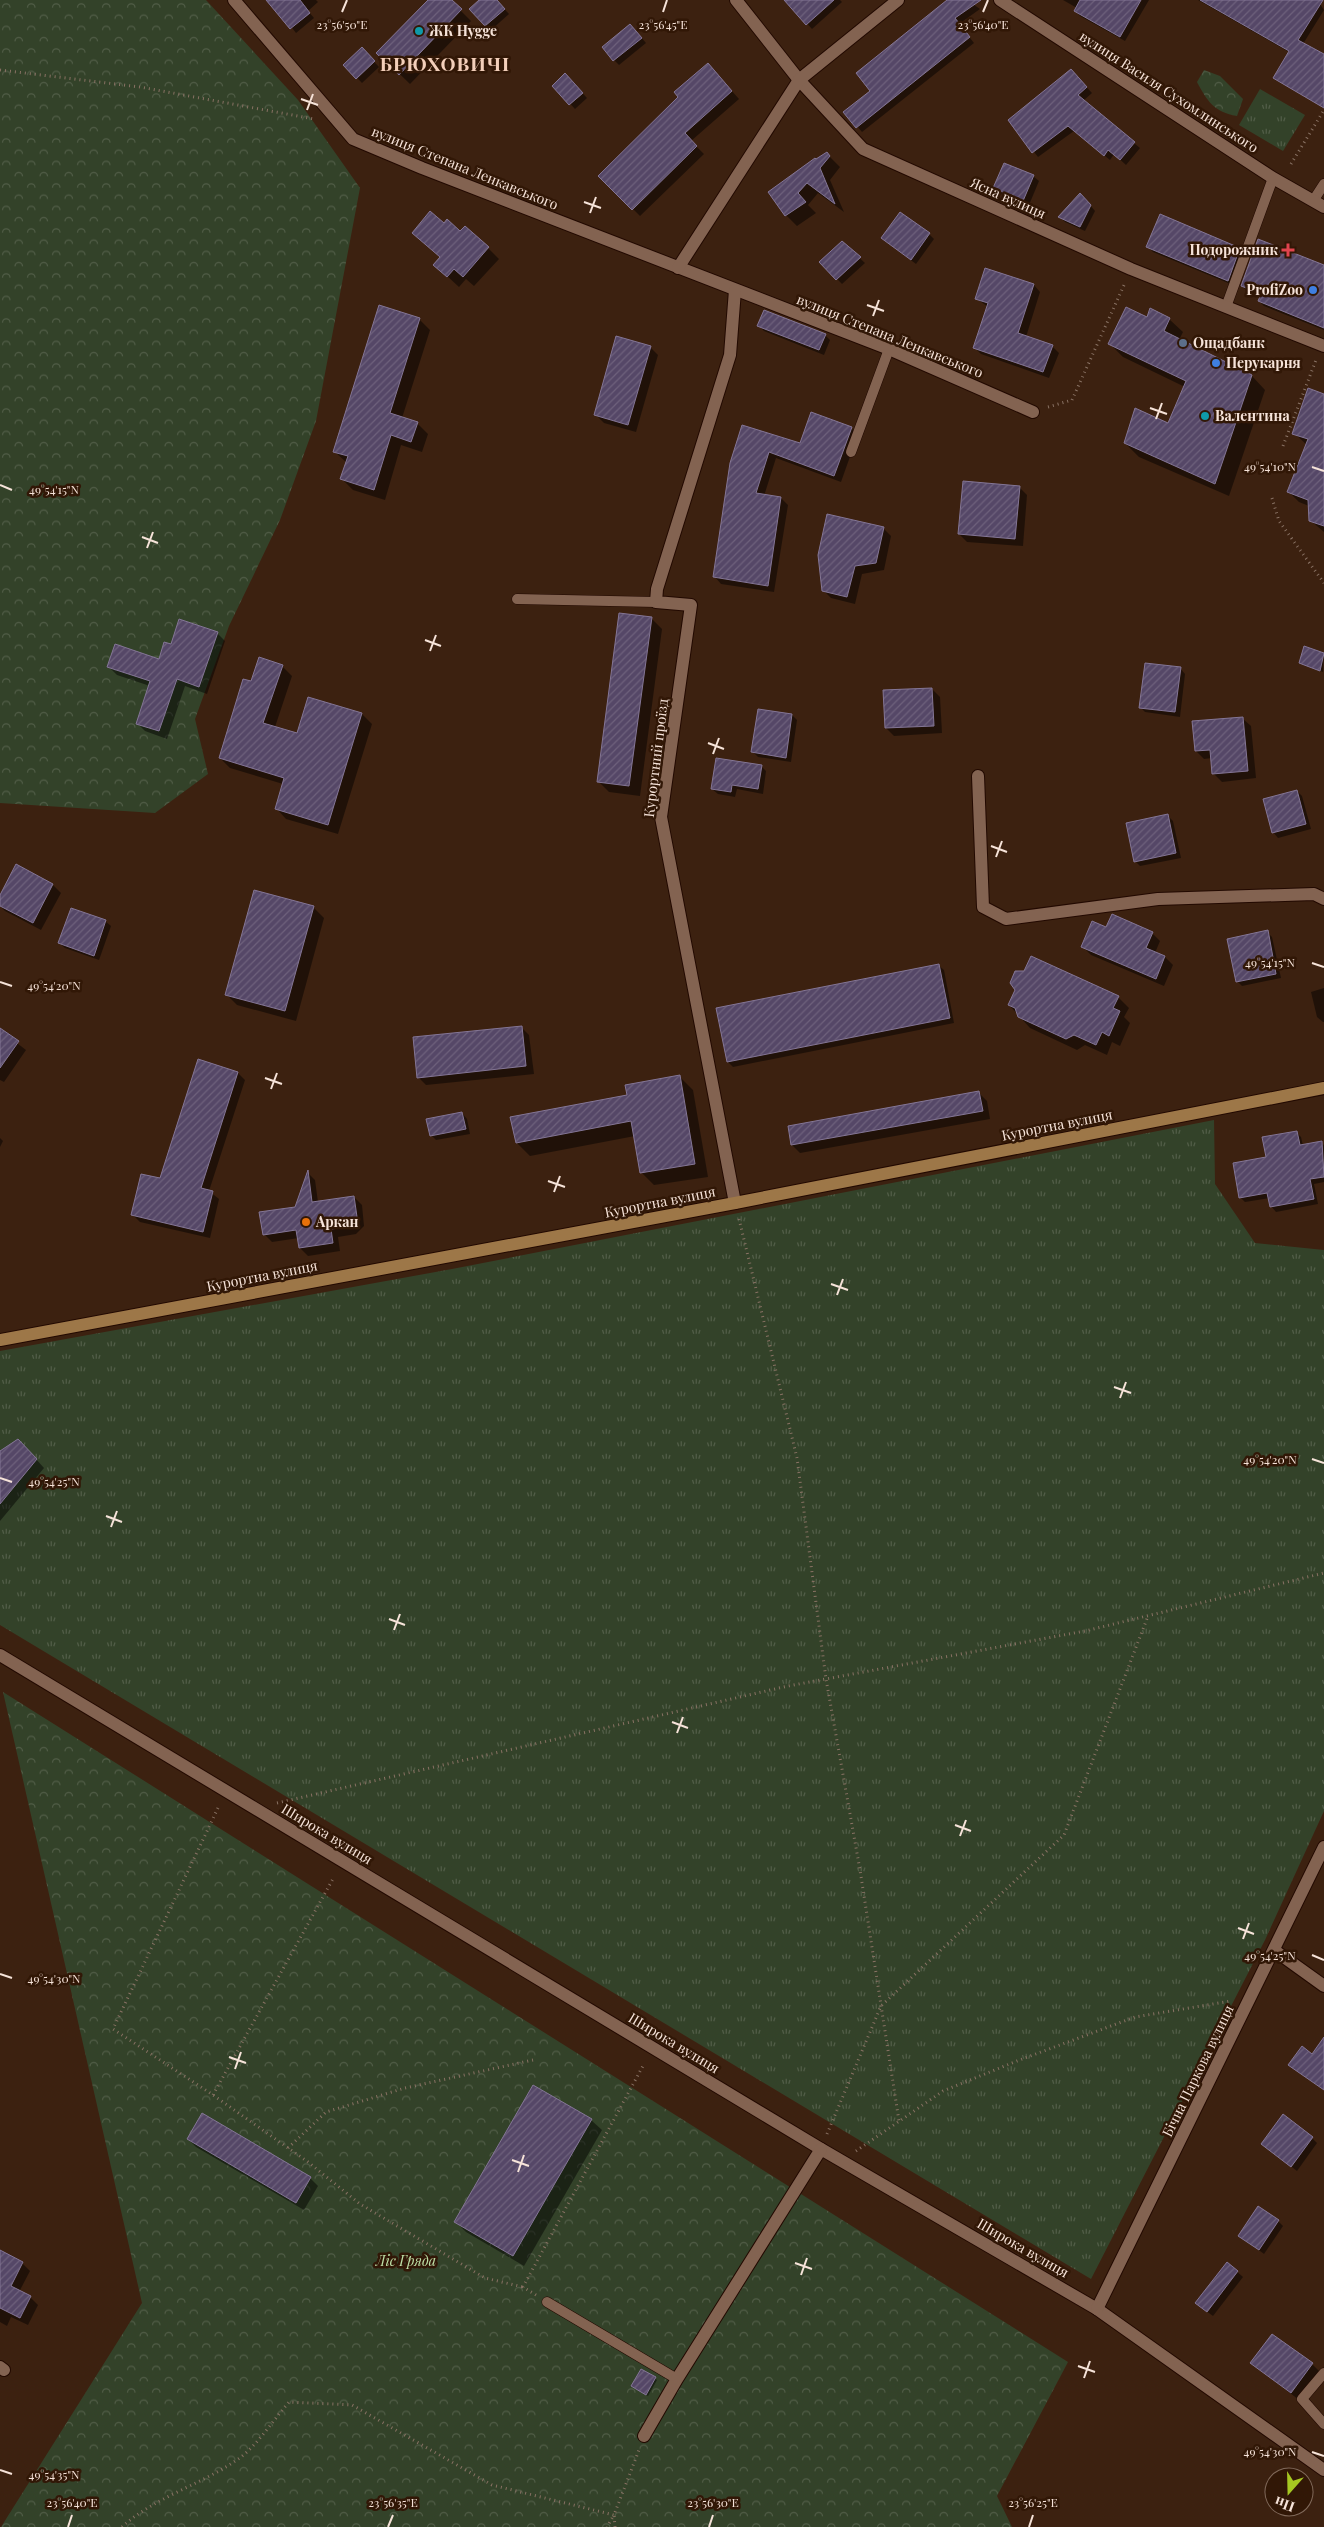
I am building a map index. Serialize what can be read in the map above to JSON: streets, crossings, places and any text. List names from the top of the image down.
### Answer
{
  "streets": {
    "main road": ["Курортна вулиця"],
    "street": [
      "вулиця Василя Сухомлинського",
      "вулиця Степана Ленкавського",
      "Ясна вулиця",
      "Курортний проїзд",
      "Широка вулиця",
      "Бічна Паркова вулиця"
    ]
  },
  "crossings": [
    ["Курортний проїзд", "Курортна вулиця"],
    ["Широка вулиця", "Бічна Паркова вулиця"]
  ],
  "districts": ["БРЮХОВИЧІ"],
  "parks": ["Ліс Гряда"],
  "places": {
    "other": [
      "ЖК Hygge",
      "ProfiZoo",
      "Ощадбанк",
      "Перукарня",
      "Валентина",
      "Аркан"
    ],
    "health": ["Подорожник"]
  },
  "north": "bottom",
  "coordinates": [
    "23°56'45\"E",
    "23°56'50\"E",
    "23°56'40\"E",
    "49°54'10\"N",
    "49°54'15\"N",
    "49°54'20\"N",
    "49°54'25\"N",
    "49°54'30\"N",
    "49°54'35\"N",
    "23°56'35\"E",
    "23°56'30\"E",
    "23°56'25\"E"
  ]
}
